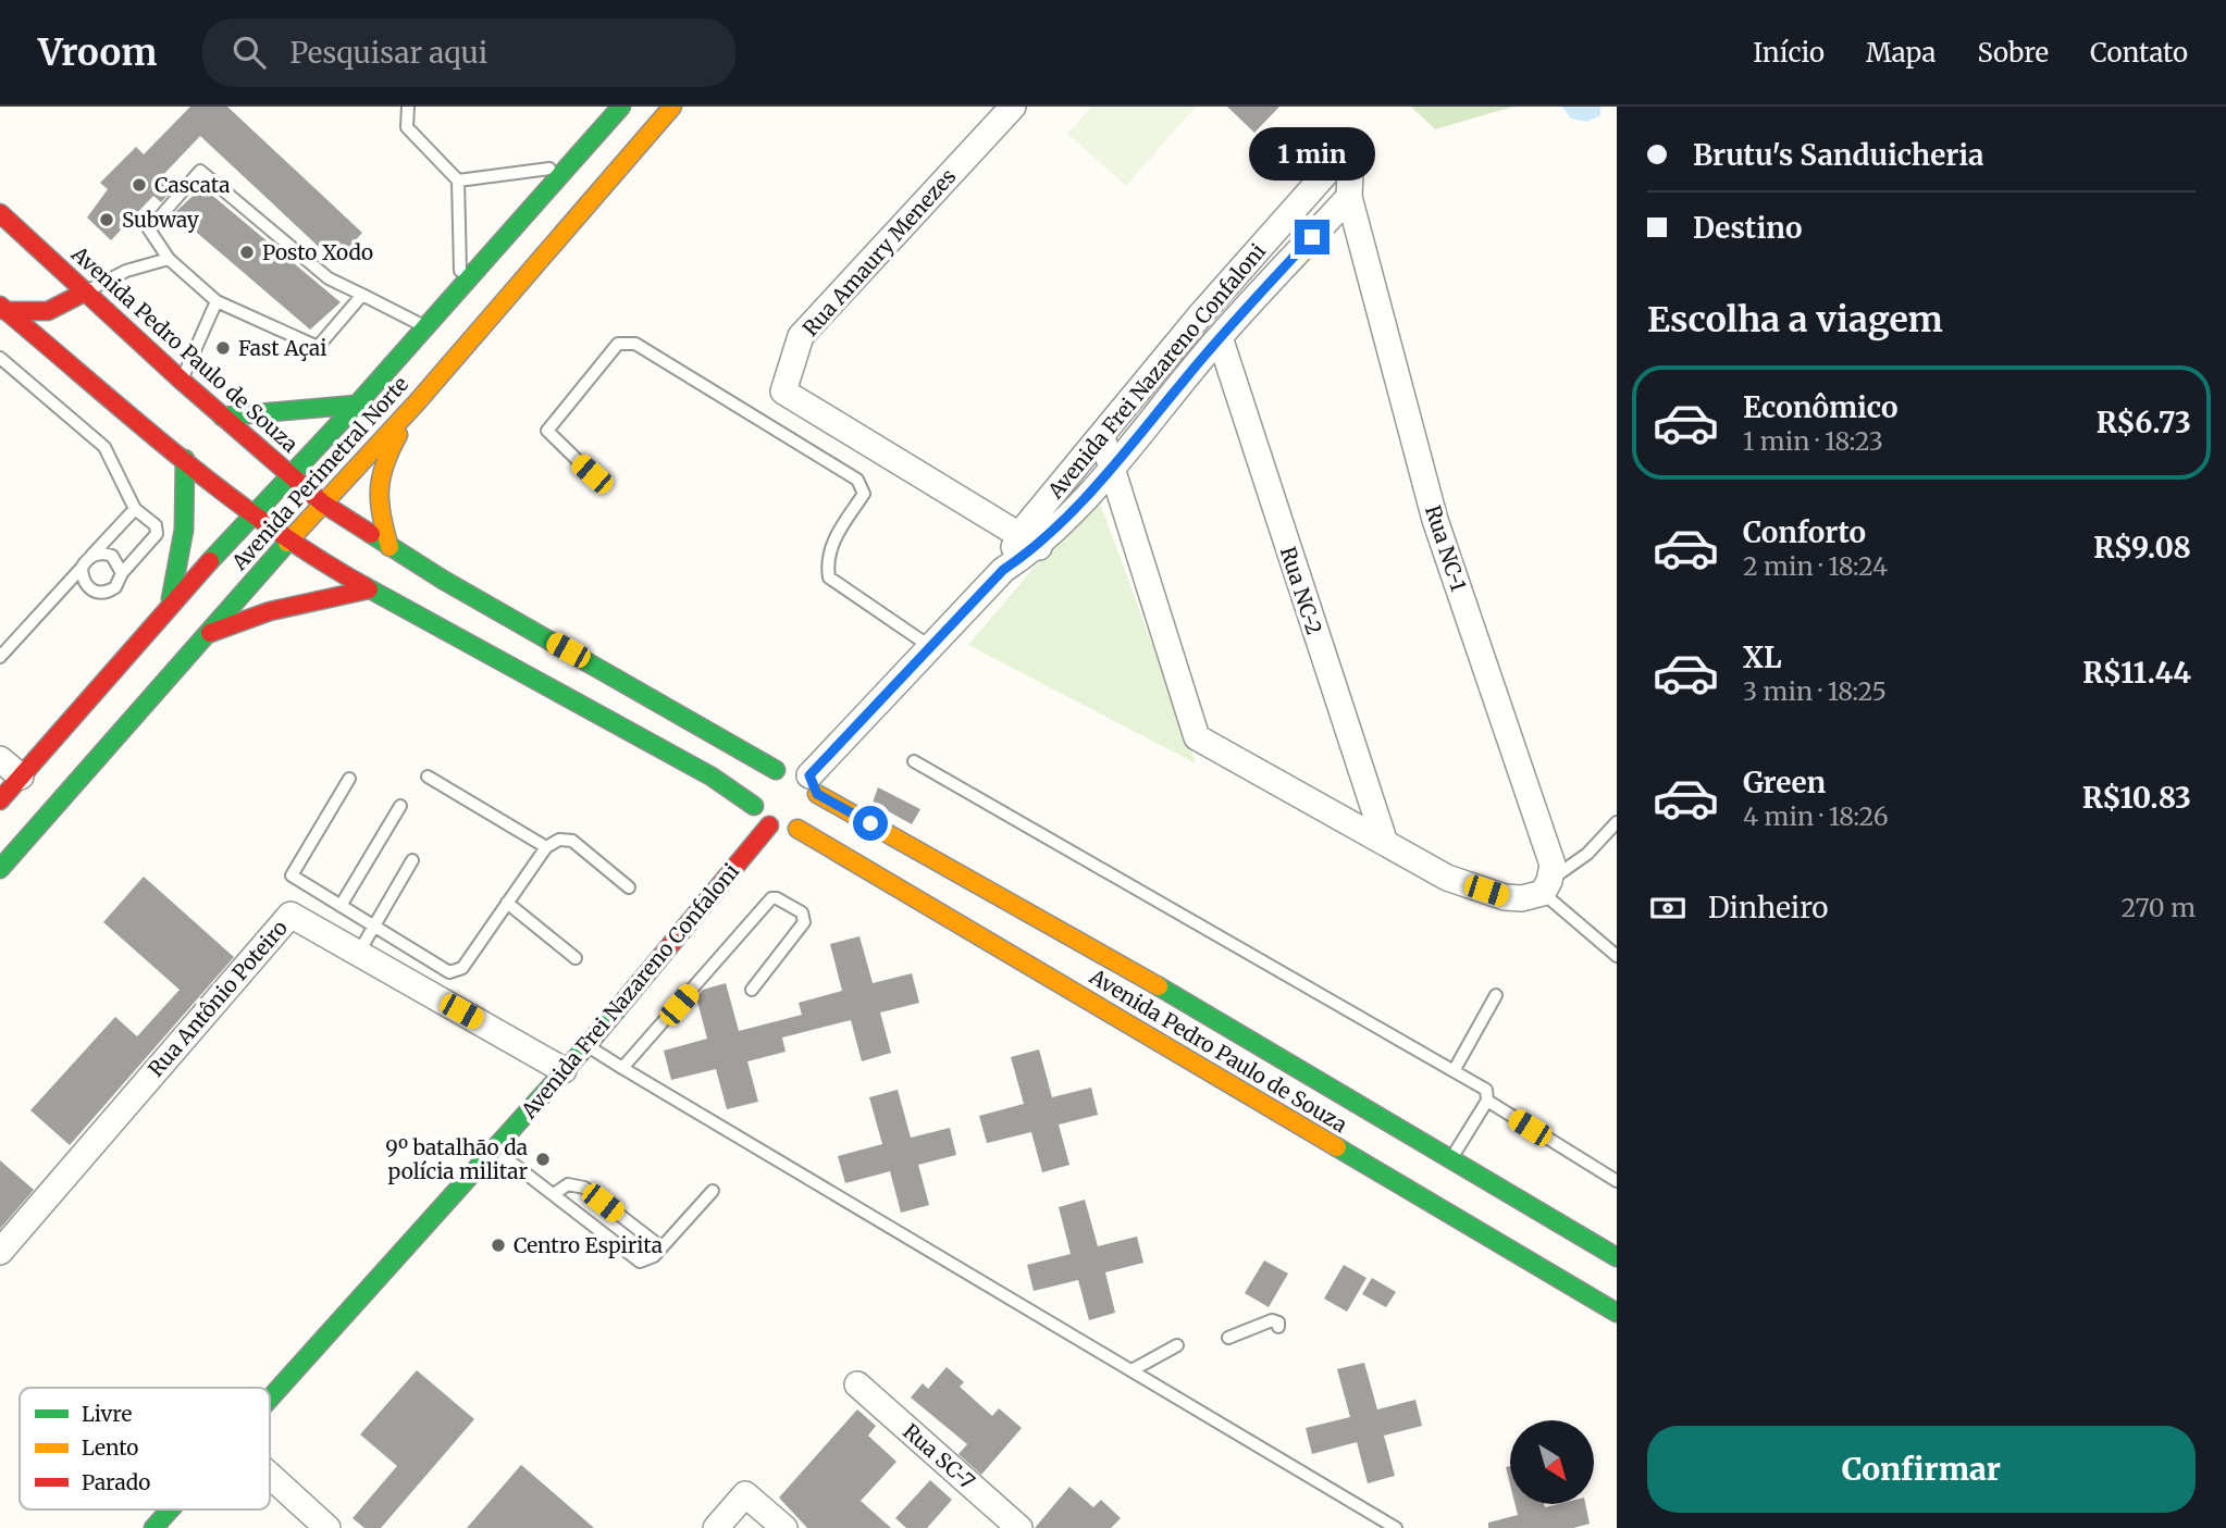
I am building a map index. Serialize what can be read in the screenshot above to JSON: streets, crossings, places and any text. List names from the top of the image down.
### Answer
{
  "streets": {
    "main road": ["Avenida Pedro Paulo de Souza", "Avenida Frei Nazareno Confaloni", "Avenida Perimetral Norte"],
    "street": [
      "Rua Amaury Menezes",
      "Rua NC-1",
      "Rua NC-2",
      "Rua Antônio Poteiro",
      "Rua SC-7"
    ]
  },
  "crossings": [
    ["Rua Amaury Menezes", "Avenida Frei Nazareno Confaloni"],
    ["Avenida Pedro Paulo de Souza", "Avenida Frei Nazareno Confaloni"],
    ["Avenida Pedro Paulo de Souza", "Avenida Perimetral Norte"],
    ["Avenida Frei Nazareno Confaloni", "Rua NC-1"],
    ["Avenida Frei Nazareno Confaloni", "Rua NC-2"],
    ["Avenida Frei Nazareno Confaloni", "Rua Antônio Poteiro"]
  ],
  "places": [
    "Cascata",
    "Subway",
    "Posto Xodo",
    "Fast Açai",
    "9º batalhão da polícia militar",
    "Centro Espirita"
  ],
  "legend": ["Livre", "Lento", "Parado"],
  "north": "bottom right",
  "page": {
    "header": "Vroom",
    "search": "Pesquisar aqui",
    "nav": [
      "Início",
      "Mapa",
      "Sobre",
      "Contato"
    ],
    "banner": ["Brutu's Sanduicheria", "Destino"],
    "bubble": "1 min",
    "heading": "Escolha a viagem",
    "list": [
      {
        "name": "Econômico",
        "note": "1 min · 18:23",
        "value": "R$6.73"
      },
      {
        "name": "Conforto",
        "note": "2 min · 18:24",
        "value": "R$9.08"
      },
      {
        "name": "XL",
        "note": "3 min · 18:25",
        "value": "R$11.44"
      },
      {
        "name": "Green",
        "note": "4 min · 18:26",
        "value": "R$10.83"
      }
    ],
    "pay": ["Dinheiro", "270 m"],
    "buttons": "Confirmar"
  }
}
